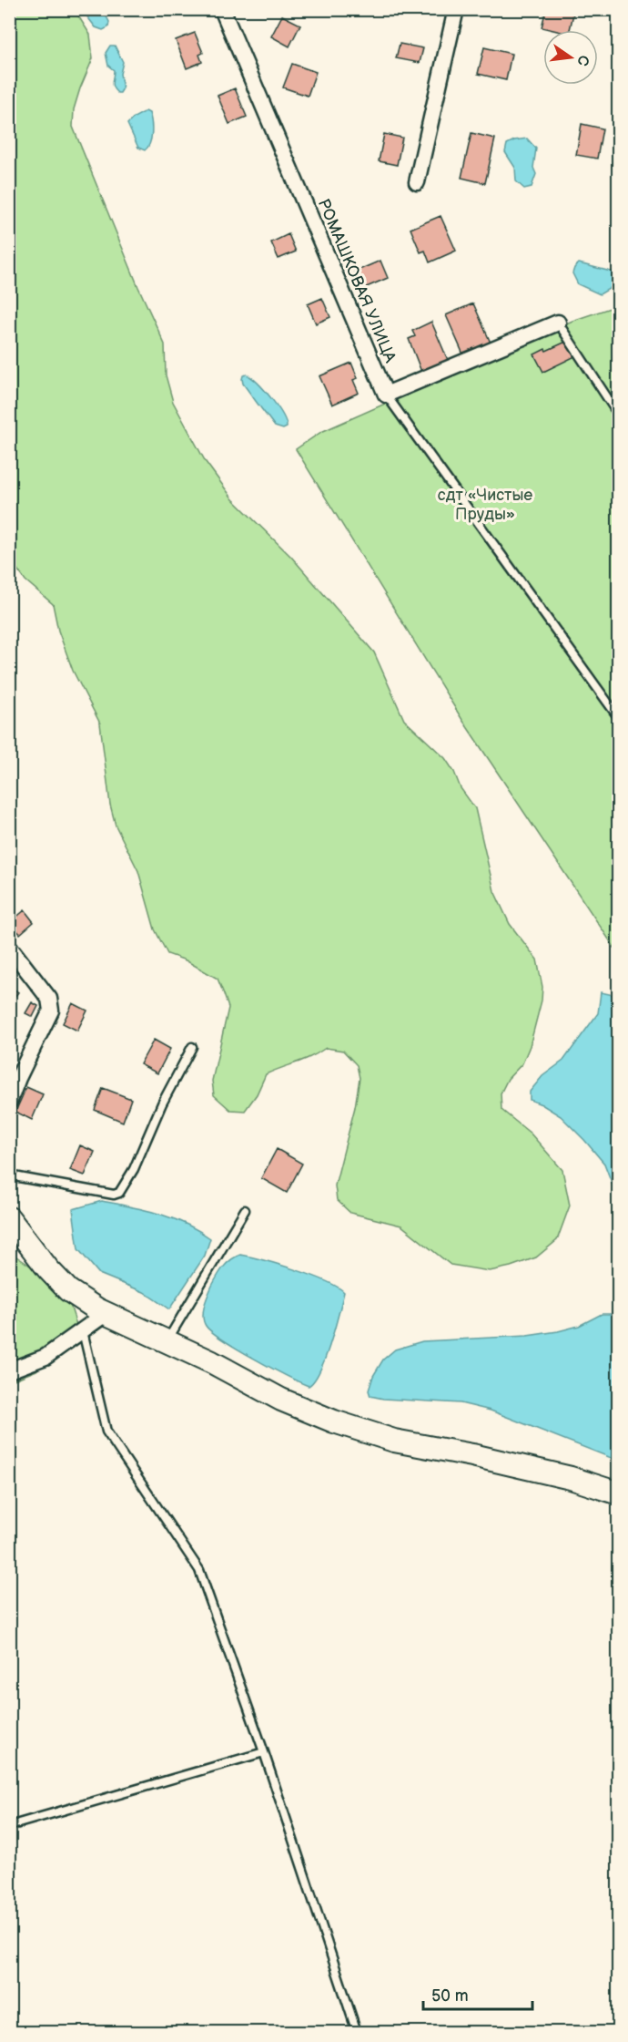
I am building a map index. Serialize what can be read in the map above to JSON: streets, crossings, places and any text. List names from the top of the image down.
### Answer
{
  "streets": {
    "street": ["РОМАШКОВАЯ УЛИЦА"]
  },
  "parks": ["сдт «Чистые Пруды»"],
  "scale_bar": "50 m",
  "north": "right"
}
